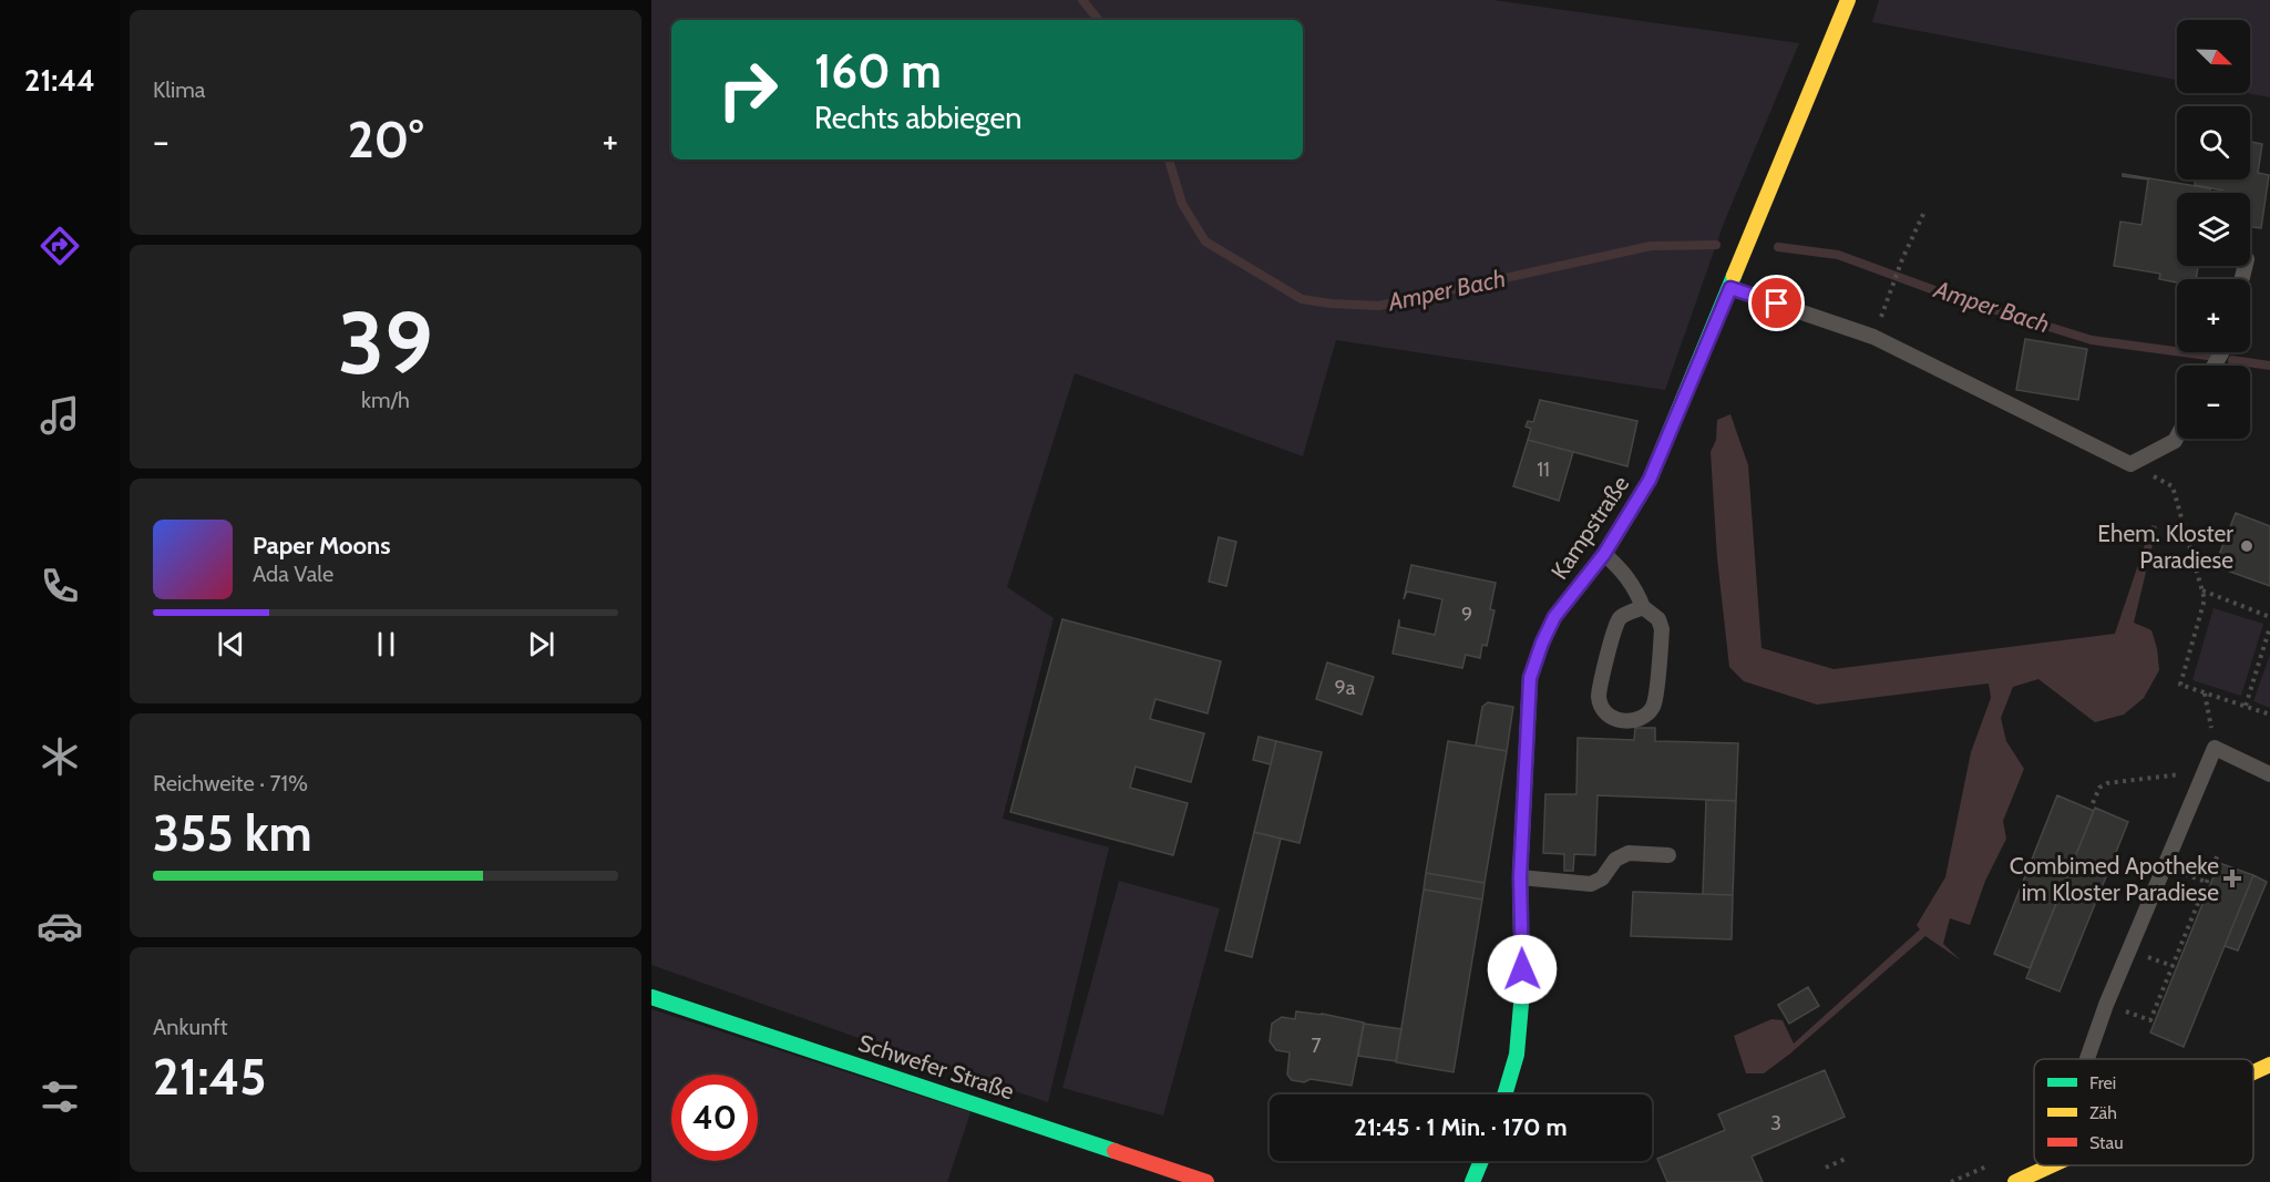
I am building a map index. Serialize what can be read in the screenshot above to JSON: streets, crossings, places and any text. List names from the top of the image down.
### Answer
{
  "streets": {
    "street": ["Kampstraße", "Schwefer Straße"]
  },
  "water": ["Amper Bach"],
  "places": {
    "other": ["Ehem. Kloster Paradiese"],
    "health": ["Combimed Apotheke im Kloster Paradiese"]
  },
  "house_numbers": [
    "11",
    "9",
    "9a",
    "7",
    "3"
  ],
  "legend": ["Frei", "Zäh", "Stau"],
  "north": "bottom right",
  "page": {
    "tabs": "21:44",
    "tile": [
      "Klima",
      ["39", "km/h"],
      ["Reichweite · 71%", "355 km"],
      ["Ankunft", "21:45"]
    ],
    "map_buttons": ["+", "−"],
    "turn": ["160 m", "Rechts abbiegen"],
    "heat": ["−", "20°", "+"],
    "song": ["Paper Moons", "Ada Vale"],
    "limit": "40",
    "trip": "21:45 · 1 Min. · 170 m"
  }
}
